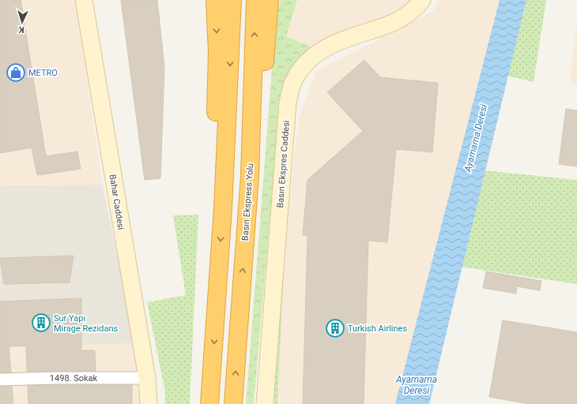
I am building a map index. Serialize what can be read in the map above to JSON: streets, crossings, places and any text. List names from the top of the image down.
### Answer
{
  "streets": {
    "highway": ["Basın Ekspress Yolu"],
    "main road": ["Basın Ekspres Caddesi", "Bahar Caddesi"],
    "street": ["1498. Sokak"]
  },
  "crossings": [
    ["Bahar Caddesi", "1498. Sokak"]
  ],
  "water": ["Ayamama Deresi"],
  "places": {
    "shop": ["METRO"],
    "building": ["Sur Yapı Mirage Rezidans", "Turkish Airlines"]
  },
  "north": "bottom"
}
